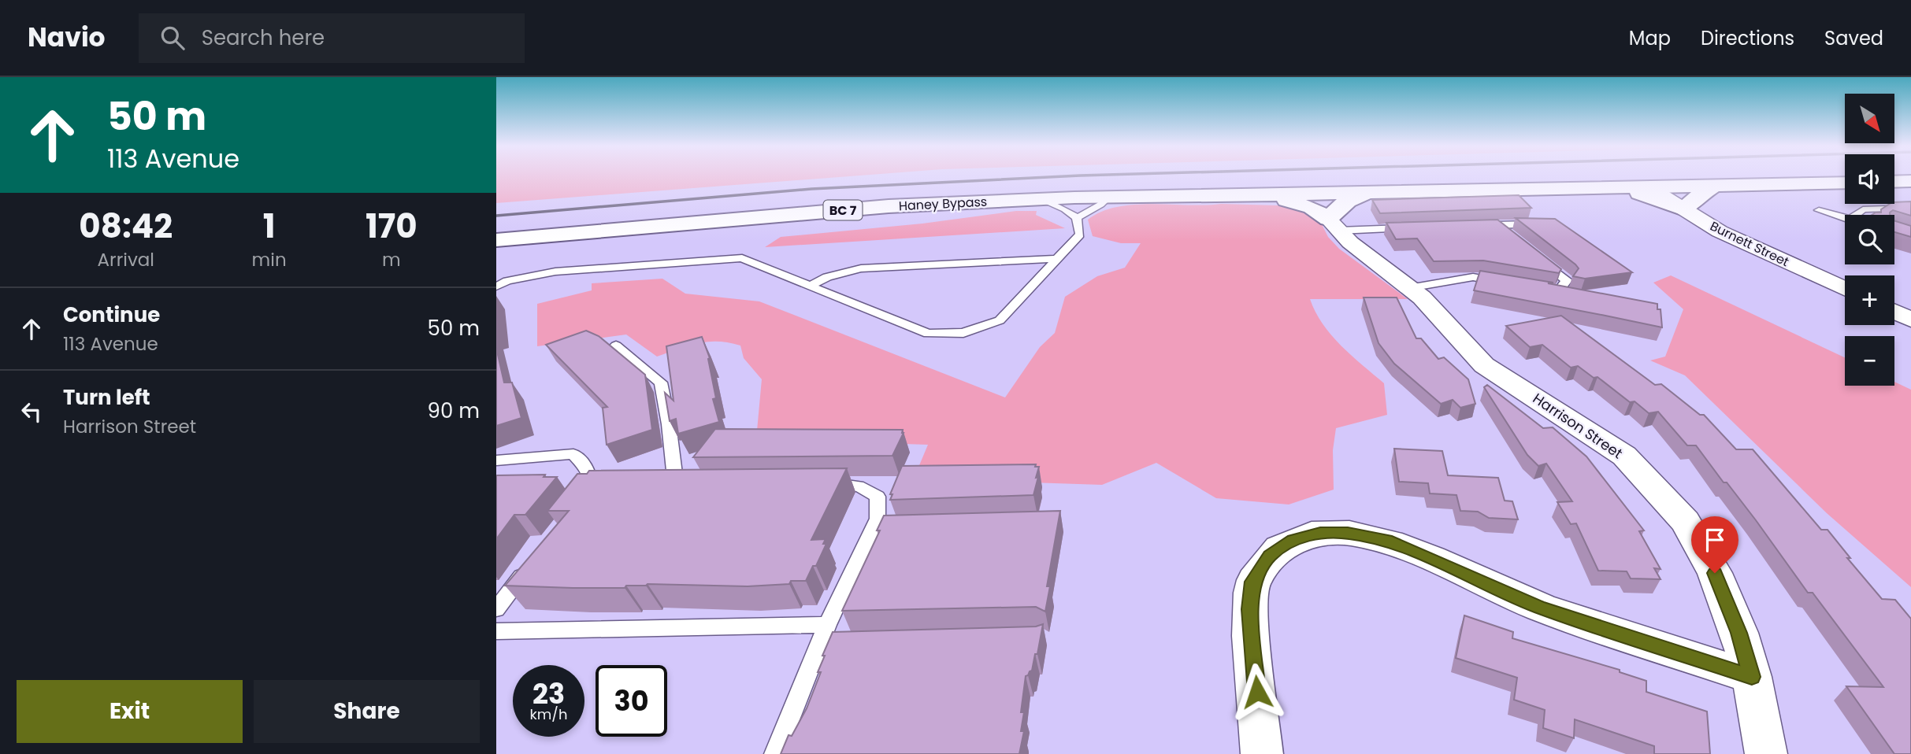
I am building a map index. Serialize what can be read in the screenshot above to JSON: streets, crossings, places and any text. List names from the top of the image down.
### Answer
{
  "streets": {
    "highway": ["Haney Bypass", "BC 7"],
    "street": ["Burnett Street", "Harrison Street"]
  },
  "crossings": [
    ["Haney Bypass", "Burnett Street"]
  ],
  "north": "bottom right",
  "page": {
    "header": "Navio",
    "search": "Search here",
    "nav": ["Map", "Directions", "Saved"],
    "turn": ["50 m", "113 Avenue"],
    "map_buttons": ["+", "−"],
    "eta": [
      "08:42",
      "Arrival",
      "1",
      "min",
      "170",
      "m"
    ],
    "list": [
      {
        "name": "Continue",
        "note": "113 Avenue",
        "value": "50 m"
      },
      {
        "name": "Turn left",
        "note": "Harrison Street",
        "value": "90 m"
      }
    ],
    "speed": "23 km/h",
    "limit": "30",
    "buttons": ["Exit", "Share"]
  }
}
